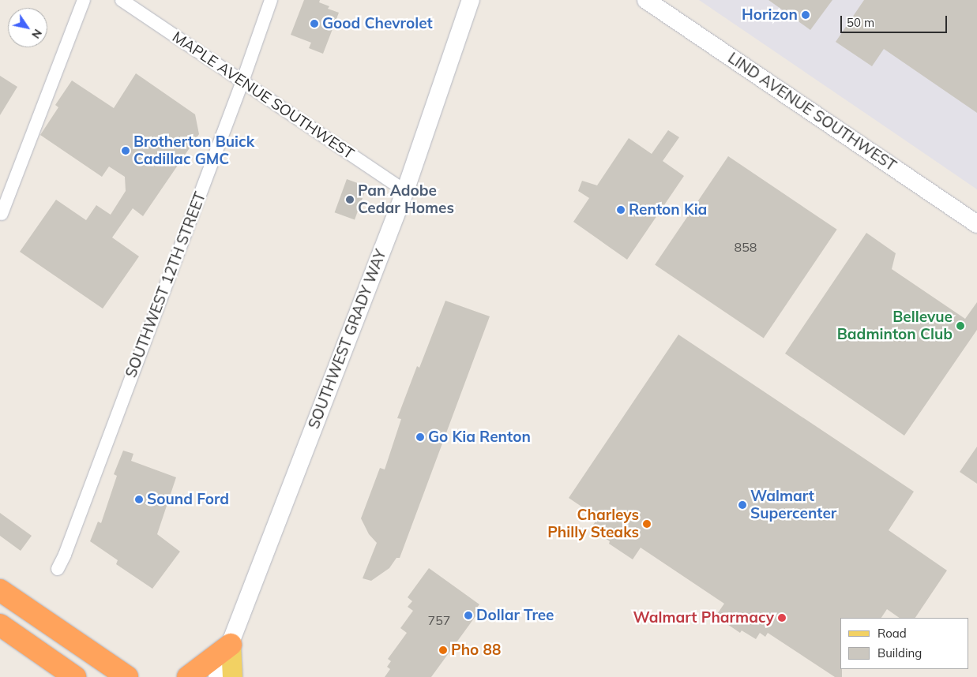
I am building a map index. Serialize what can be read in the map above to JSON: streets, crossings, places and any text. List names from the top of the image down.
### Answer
{
  "streets": {
    "main road": ["LIND AVENUE SOUTHWEST", "SOUTHWEST GRADY WAY"],
    "street": ["MAPLE AVENUE SOUTHWEST", "SOUTHWEST 12TH STREET"]
  },
  "crossings": [
    ["MAPLE AVENUE SOUTHWEST", "SOUTHWEST 12TH STREET"],
    ["MAPLE AVENUE SOUTHWEST", "SOUTHWEST GRADY WAY"]
  ],
  "places": [
    "Horizon",
    "Good Chevrolet",
    "Brotherton Buick Cadillac GMC",
    "Pan Adobe Cedar Homes",
    "Renton Kia",
    "Bellevue Badminton Club",
    "Go Kia Renton",
    "Sound Ford",
    "Walmart Supercenter",
    "Charleys Philly Steaks",
    "Dollar Tree",
    "Walmart Pharmacy",
    "Pho 88"
  ],
  "house_numbers": ["858", "757"],
  "legend": ["Road", "Building"],
  "scale_bar": "50 m",
  "north": "bottom right"
}
